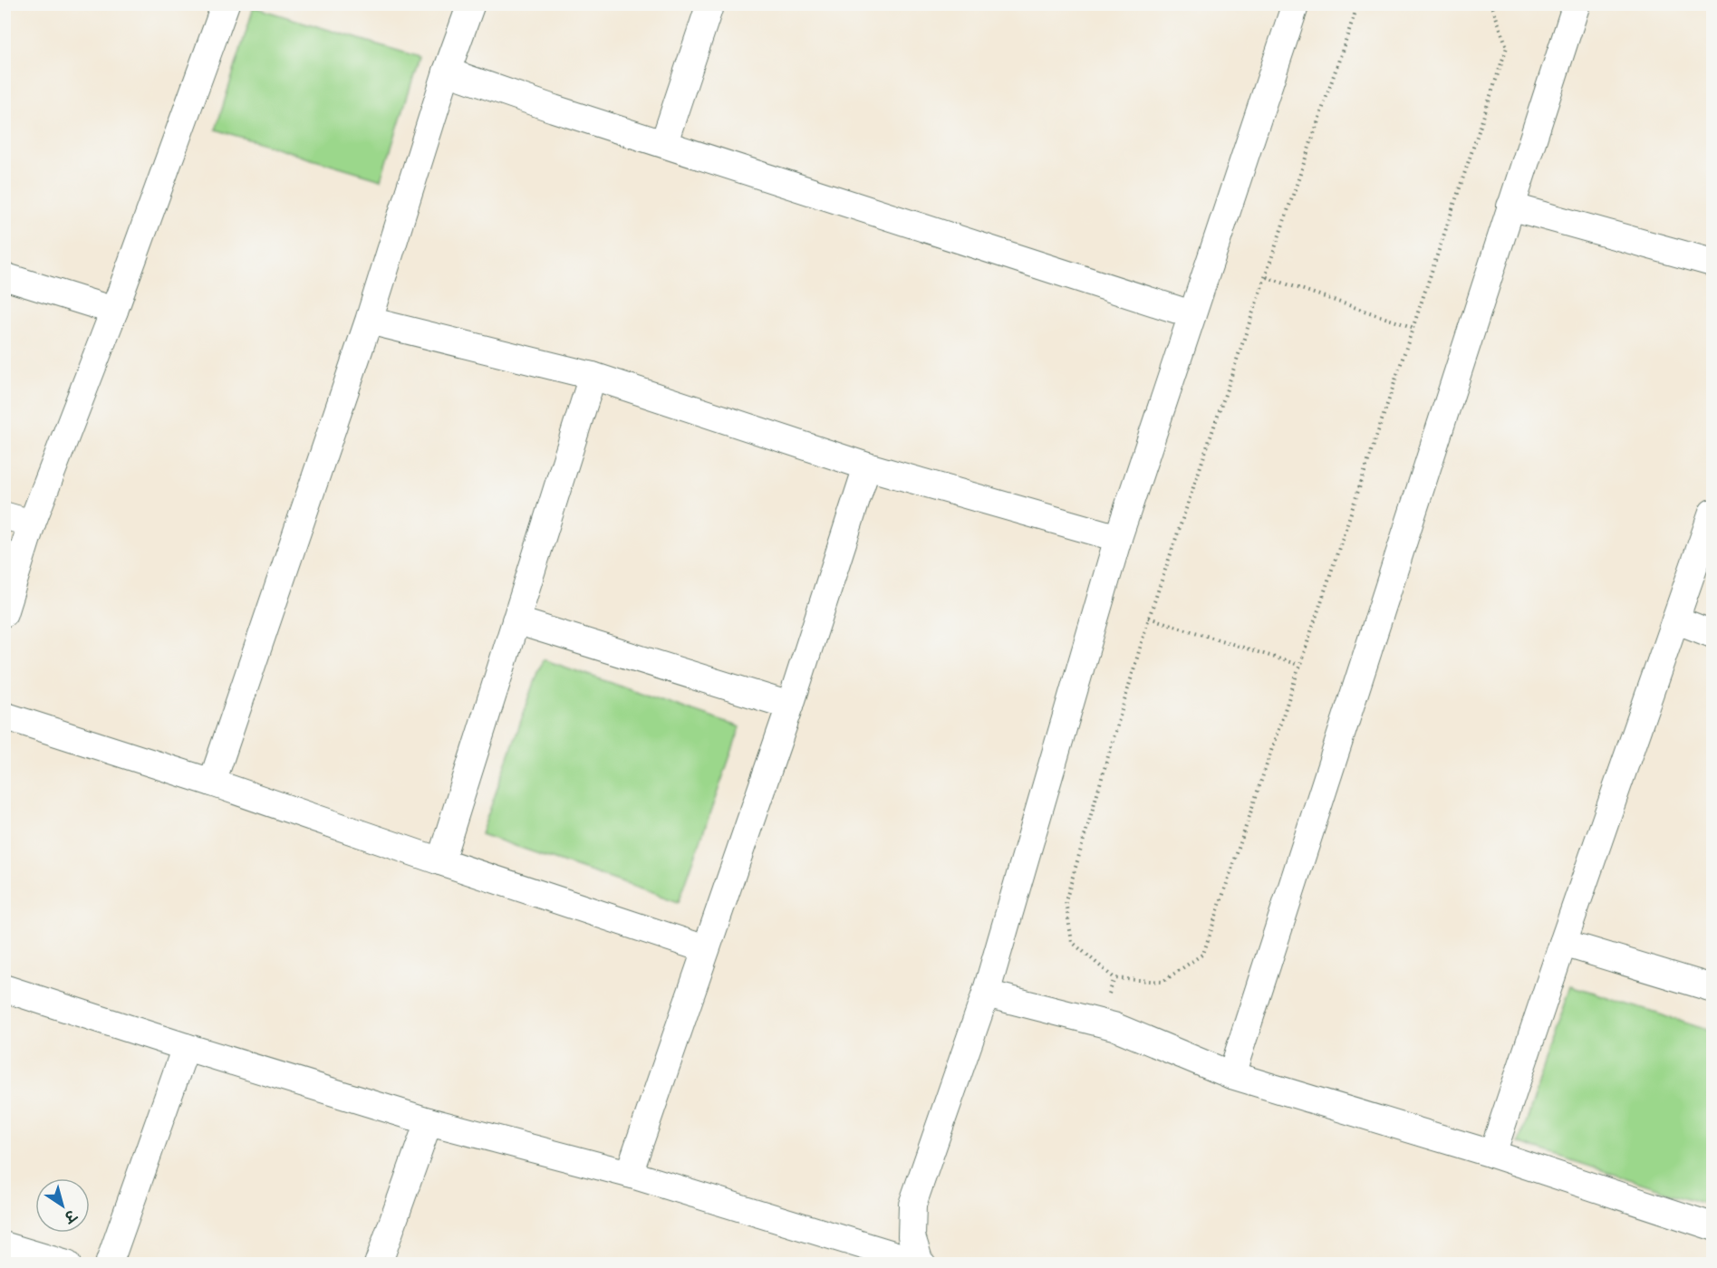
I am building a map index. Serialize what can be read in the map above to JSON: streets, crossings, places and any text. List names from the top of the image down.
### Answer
{
  "north": "bottom right"
}
